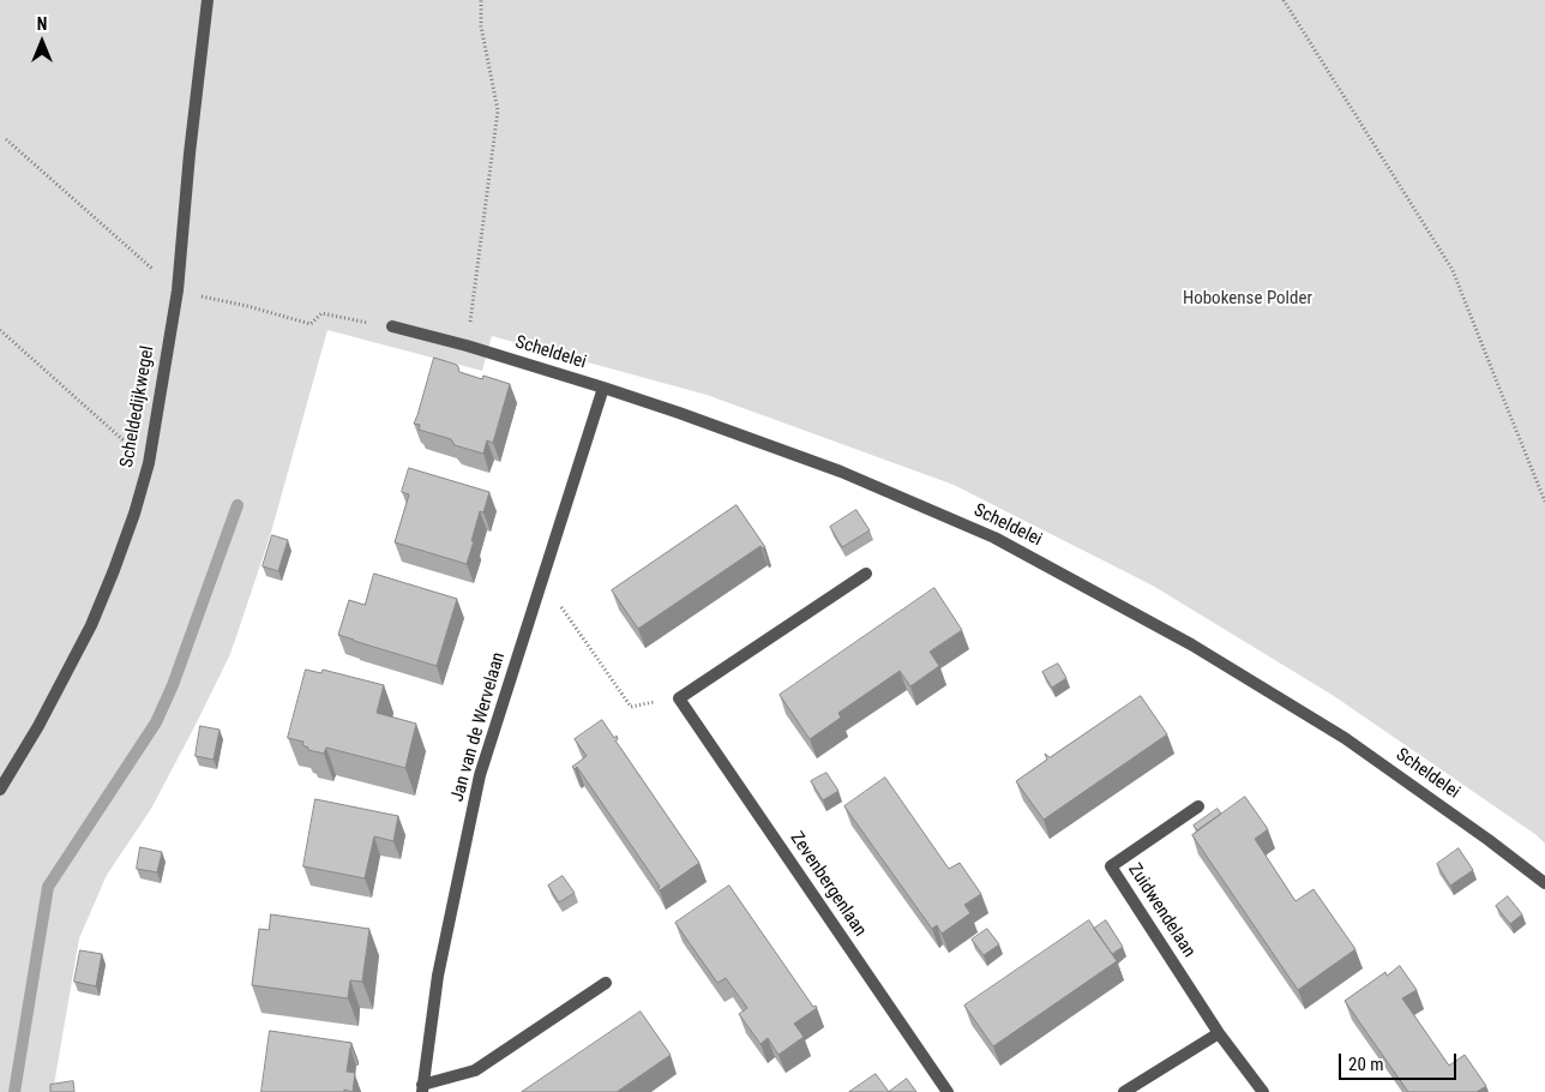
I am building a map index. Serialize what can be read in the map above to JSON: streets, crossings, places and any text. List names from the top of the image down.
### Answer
{
  "streets": {
    "street": [
      "Scheldelei",
      "Scheldedijkwegel",
      "Jan van de Wervelaan",
      "Zevenbergenlaan",
      "Zuidwendelaan"
    ]
  },
  "crossings": [
    ["Scheldelei", "Jan van de Wervelaan"]
  ],
  "parks": ["Hobokense Polder"],
  "scale_bar": "20 m",
  "north": "top"
}
